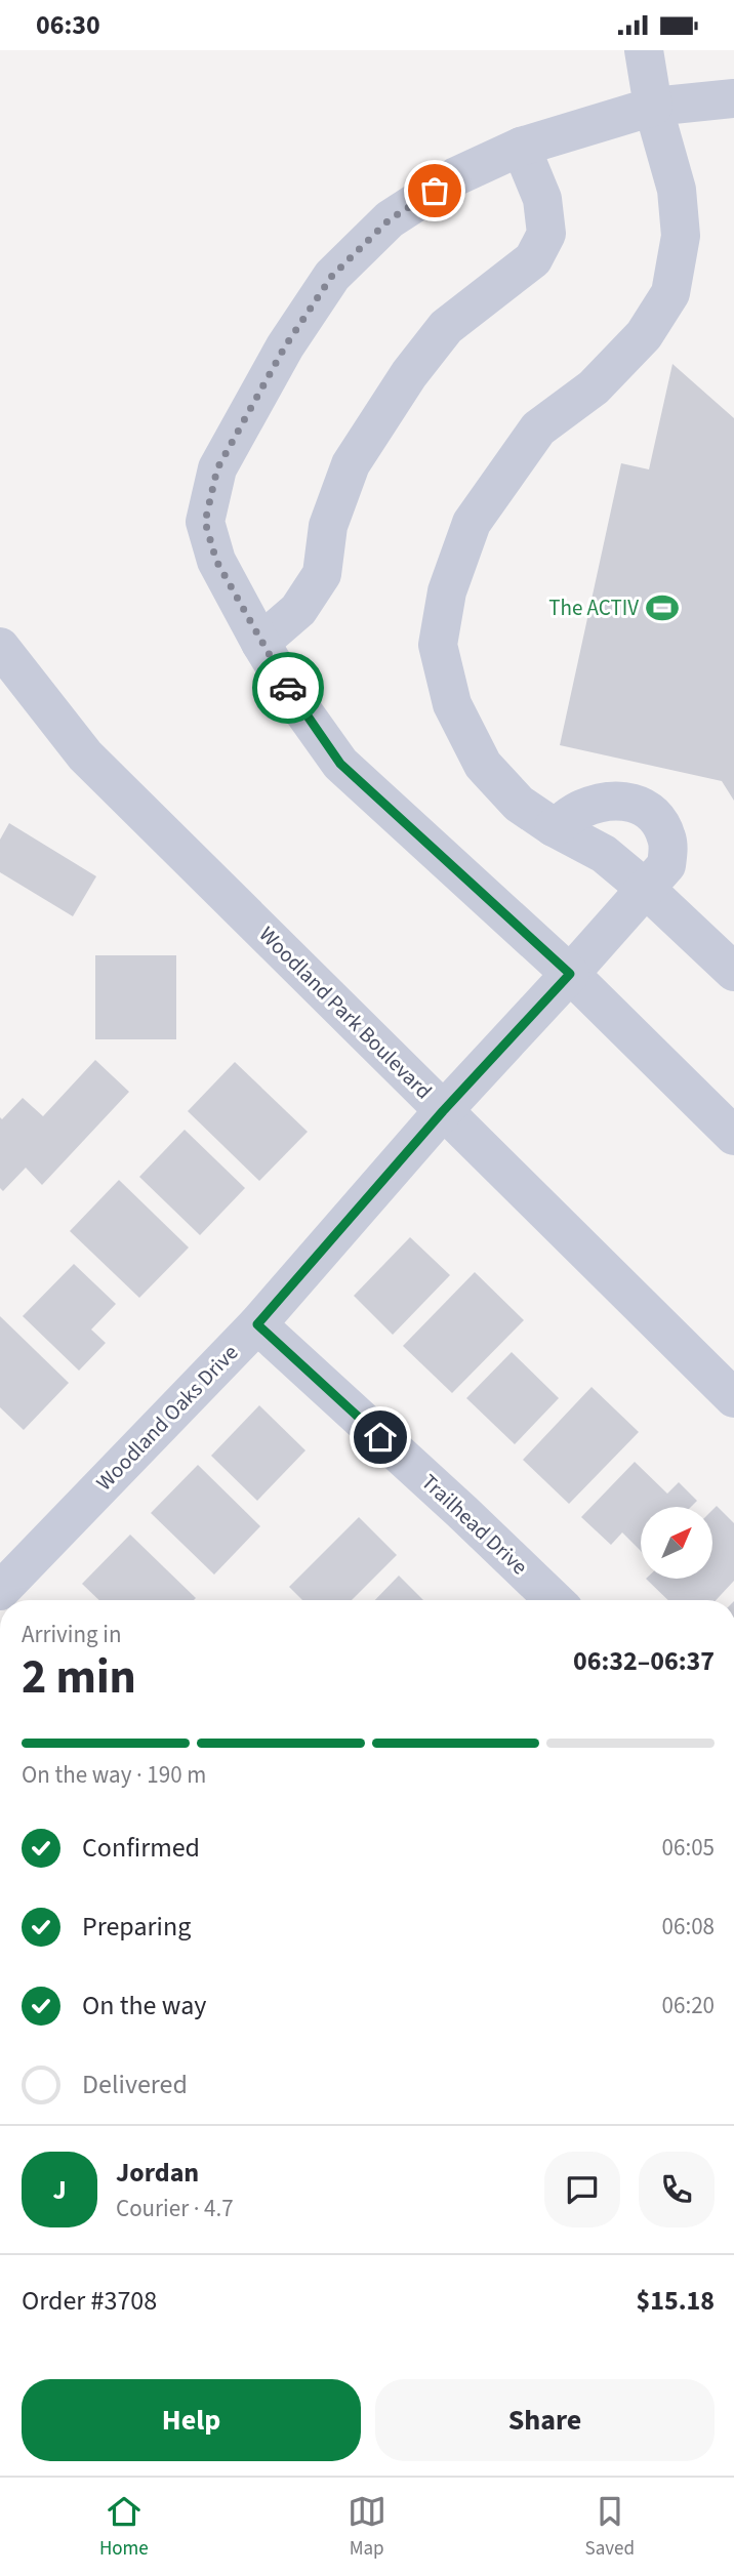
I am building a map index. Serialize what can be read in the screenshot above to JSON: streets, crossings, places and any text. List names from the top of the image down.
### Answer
{
  "streets": {
    "street": ["Woodland Park Boulevard", "Woodland Oaks Drive", "Trailhead Drive"]
  },
  "crossings": [
    ["Woodland Park Boulevard", "Woodland Oaks Drive"],
    ["Woodland Oaks Drive", "Trailhead Drive"]
  ],
  "places": {
    "sports": ["The ACTIV"]
  },
  "north": "top right",
  "page": {
    "status": "06:30",
    "heading": ["2 min", "Arriving in", "06:32–06:37"],
    "panel": [
      "Jordan",
      "Courier · 4.7",
      "Order #3708",
      "$15.18"
    ],
    "bar": "On the way · 190 m",
    "list": [
      ["Confirmed", "06:05"],
      ["Preparing", "06:08"],
      ["On the way", "06:20"],
      "Delivered"
    ],
    "round": "J",
    "buttons": ["Help", "Share"],
    "tabs": ["Home", "Map", "Saved"]
  }
}
